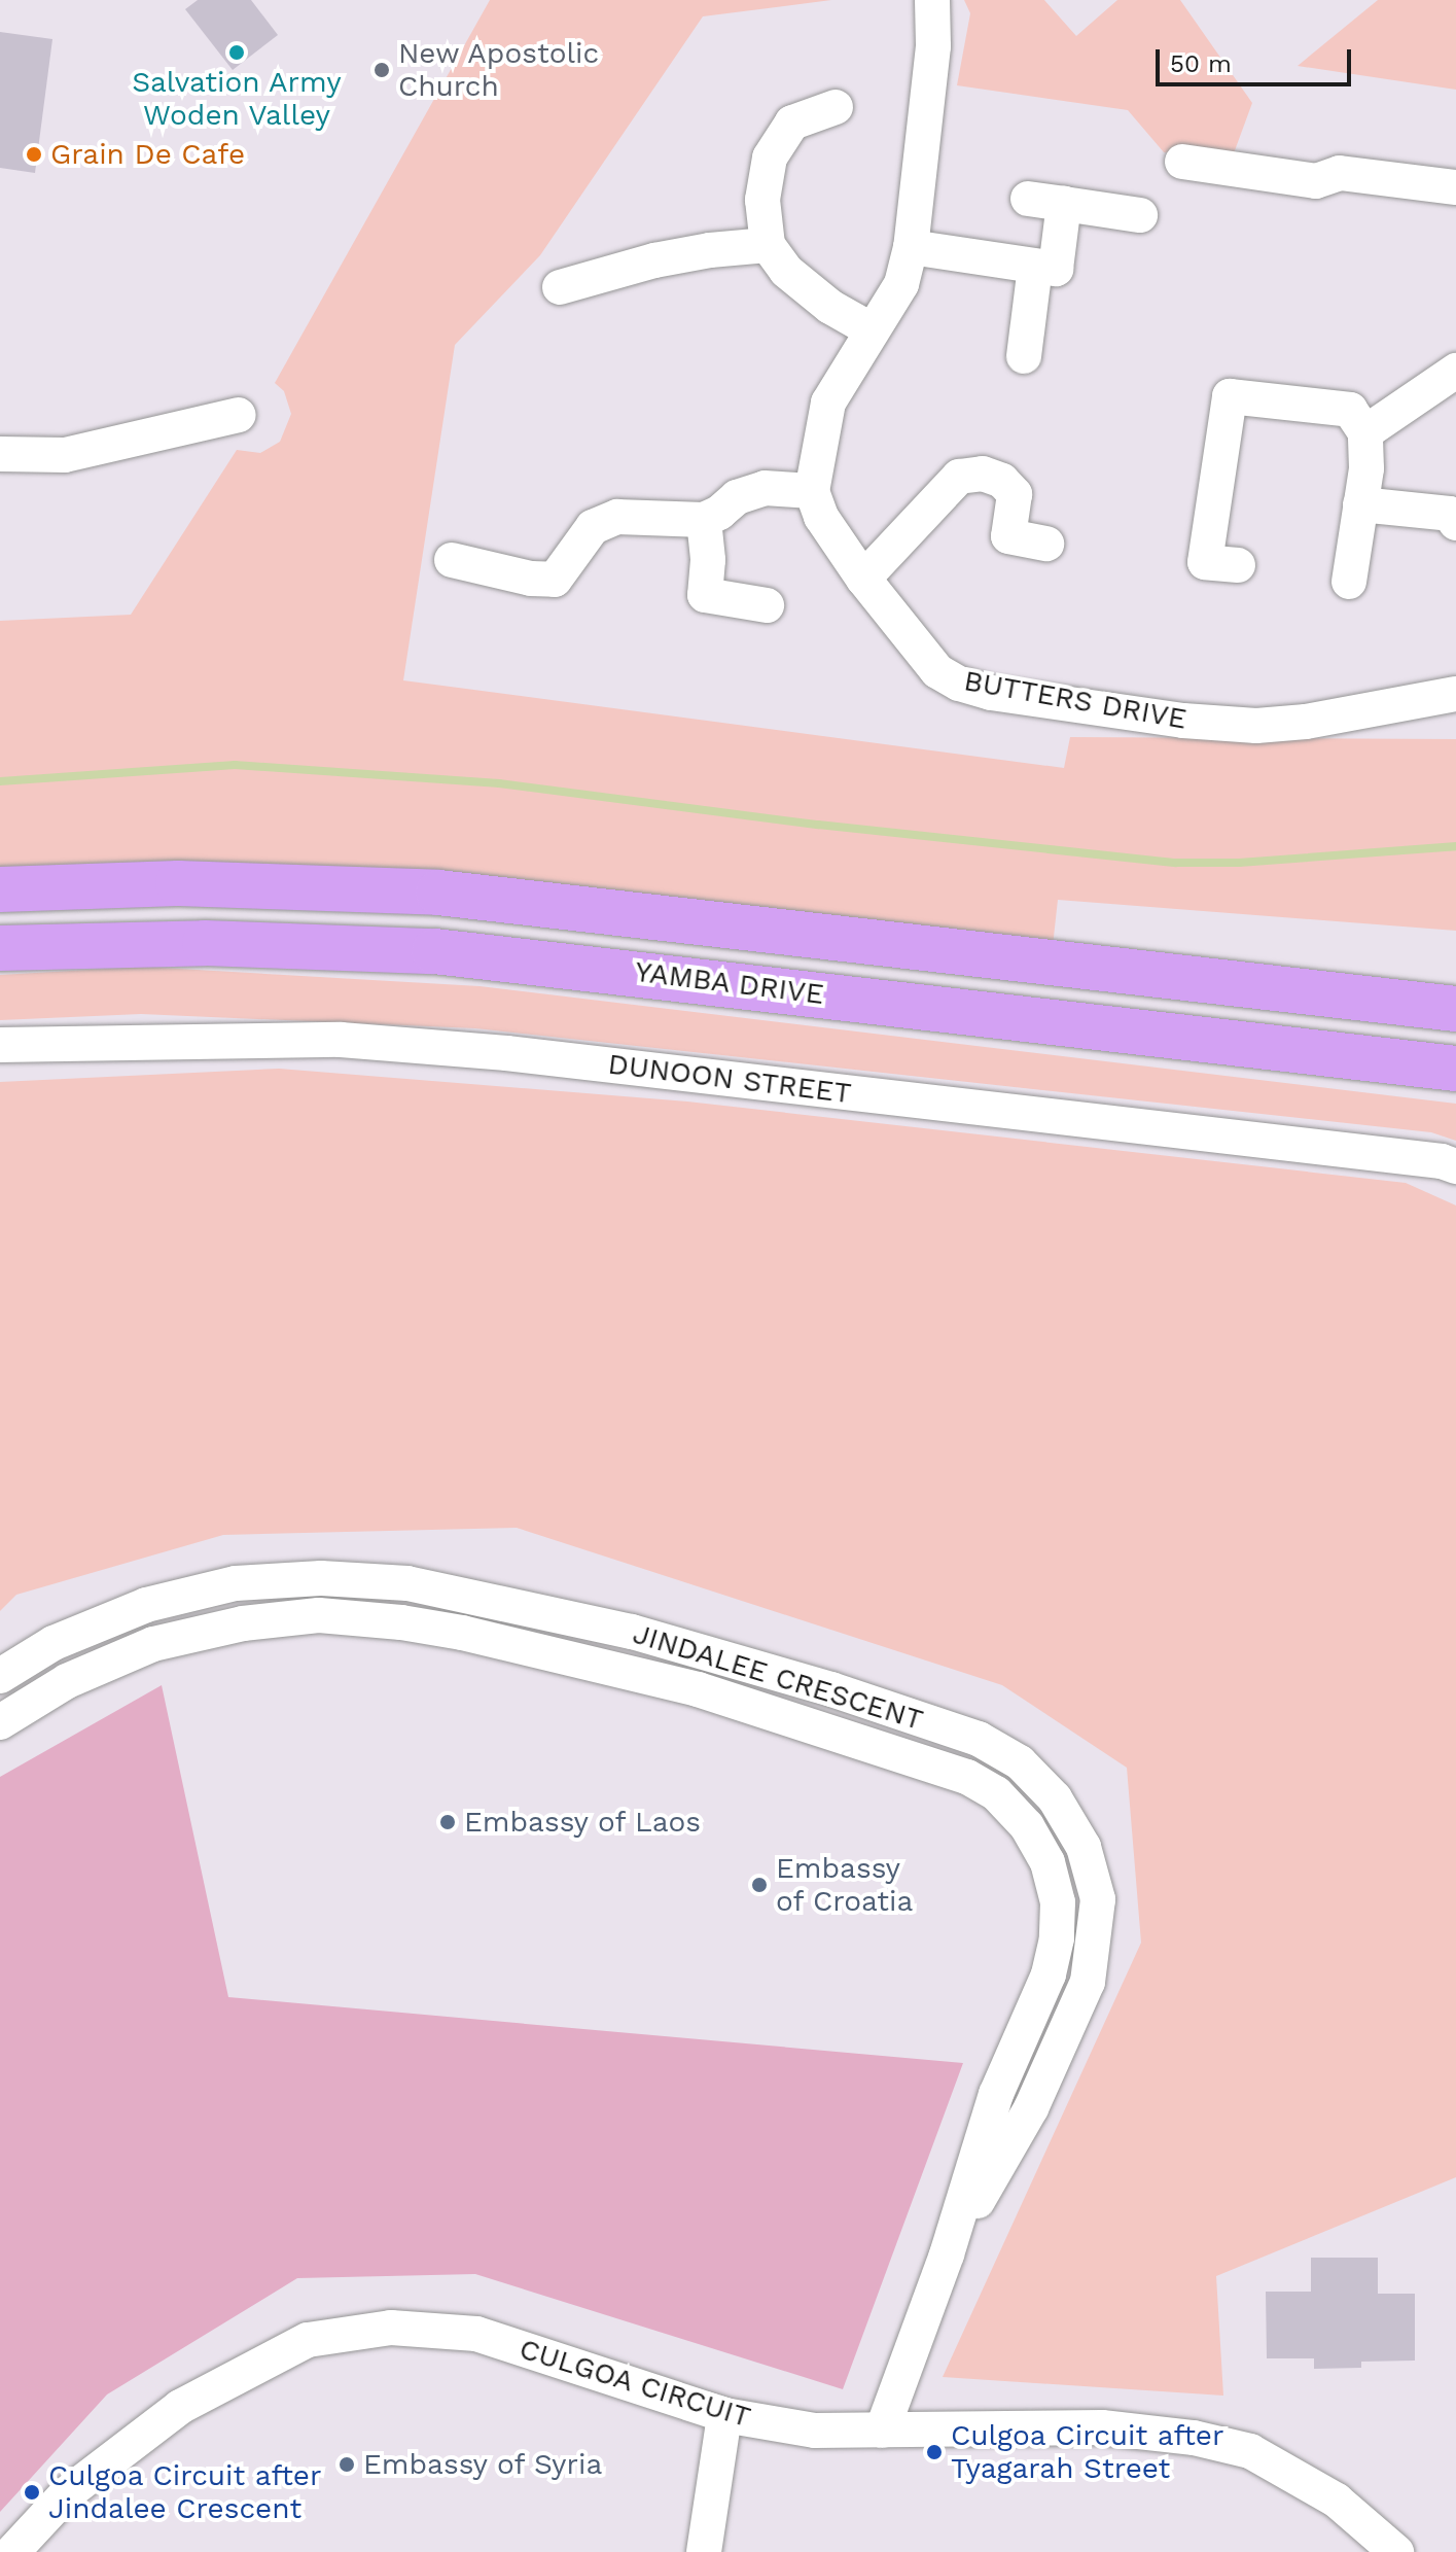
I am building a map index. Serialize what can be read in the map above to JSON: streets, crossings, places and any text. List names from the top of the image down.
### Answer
{
  "streets": {
    "main road": ["YAMBA DRIVE"],
    "street": [
      "BUTTERS DRIVE",
      "DUNOON STREET",
      "JINDALEE CRESCENT",
      "CULGOA CIRCUIT"
    ]
  },
  "crossings": [
    ["JINDALEE CRESCENT", "CULGOA CIRCUIT"]
  ],
  "places": [
    "Salvation Army Woden Valley",
    "New Apostolic Church",
    "Grain De Cafe",
    "Embassy of Laos",
    "Embassy of Croatia",
    "Culgoa Circuit after Tyagarah Street",
    "Embassy of Syria",
    "Culgoa Circuit after Jindalee Crescent"
  ],
  "scale_bar": "50 m"
}
